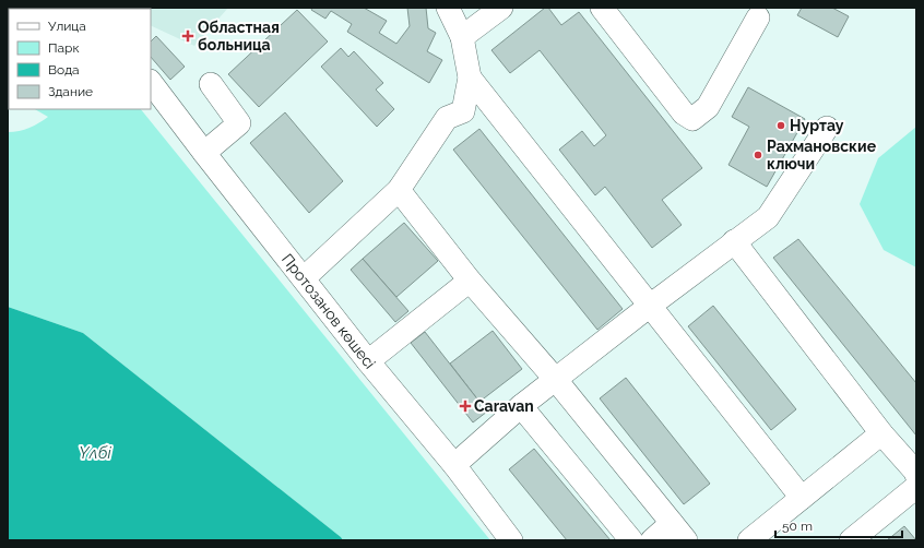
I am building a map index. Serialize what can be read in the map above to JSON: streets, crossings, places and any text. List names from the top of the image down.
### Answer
{
  "streets": {
    "street": ["Протозанов көшесі"]
  },
  "water": ["Үлбі"],
  "places": {
    "health": ["Областная больница", "Caravan"],
    "other": ["Нуртау", "Рахмановские ключи"]
  },
  "legend": [
    "Улица",
    "Парк",
    "Вода",
    "Здание"
  ],
  "scale_bar": "50 m"
}
